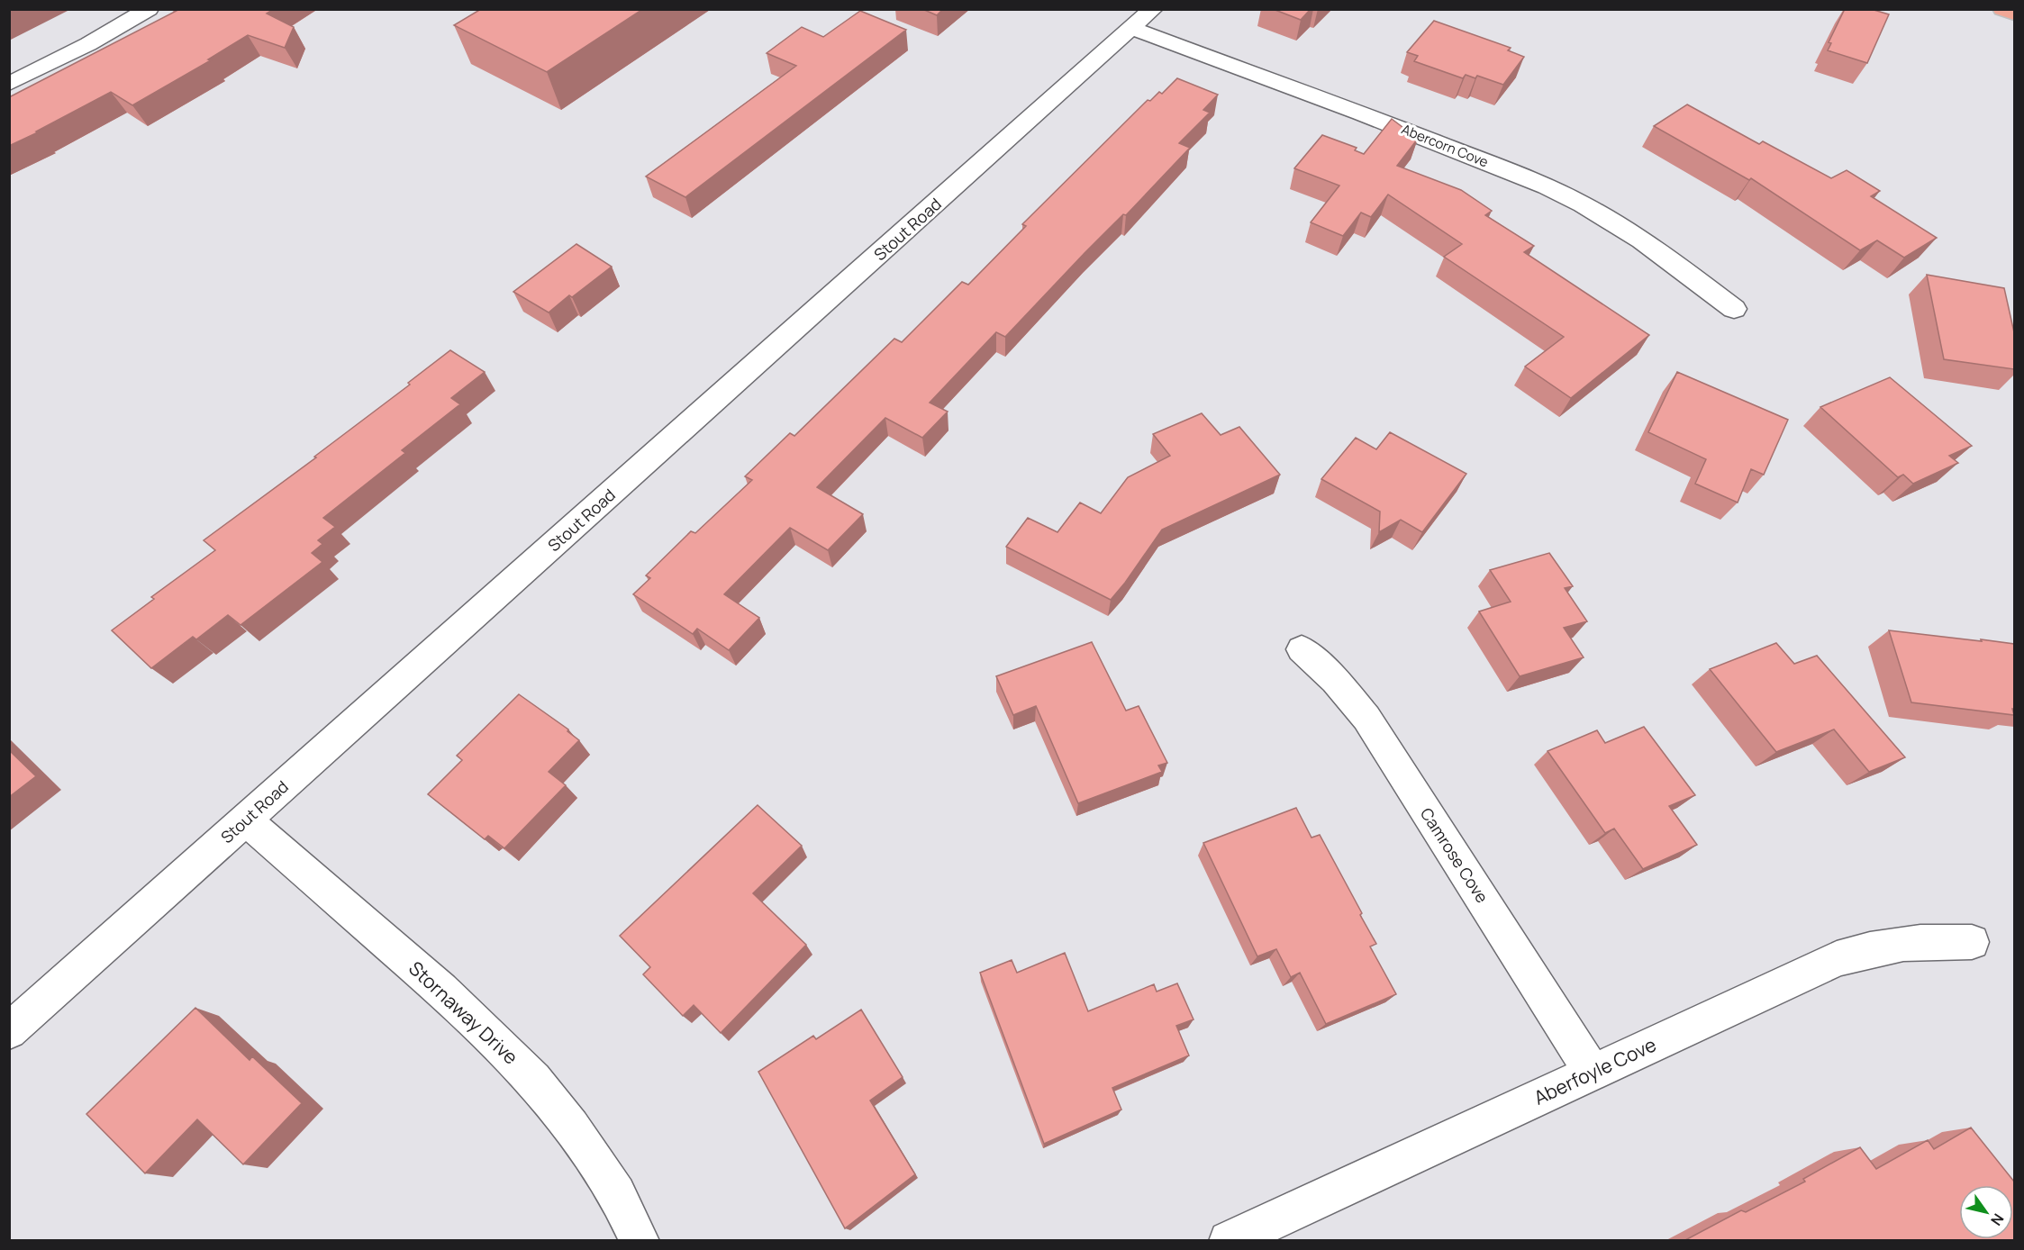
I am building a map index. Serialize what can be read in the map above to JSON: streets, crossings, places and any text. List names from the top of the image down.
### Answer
{
  "streets": {
    "street": [
      "Abercorn Cove",
      "Stout Road",
      "Camrose Cove",
      "Stornaway Drive",
      "Aberfoyle Cove"
    ]
  },
  "crossings": [
    ["Abercorn Cove", "Stout Road"],
    ["Stout Road", "Stornaway Drive"],
    ["Camrose Cove", "Aberfoyle Cove"]
  ],
  "north": "bottom right"
}
